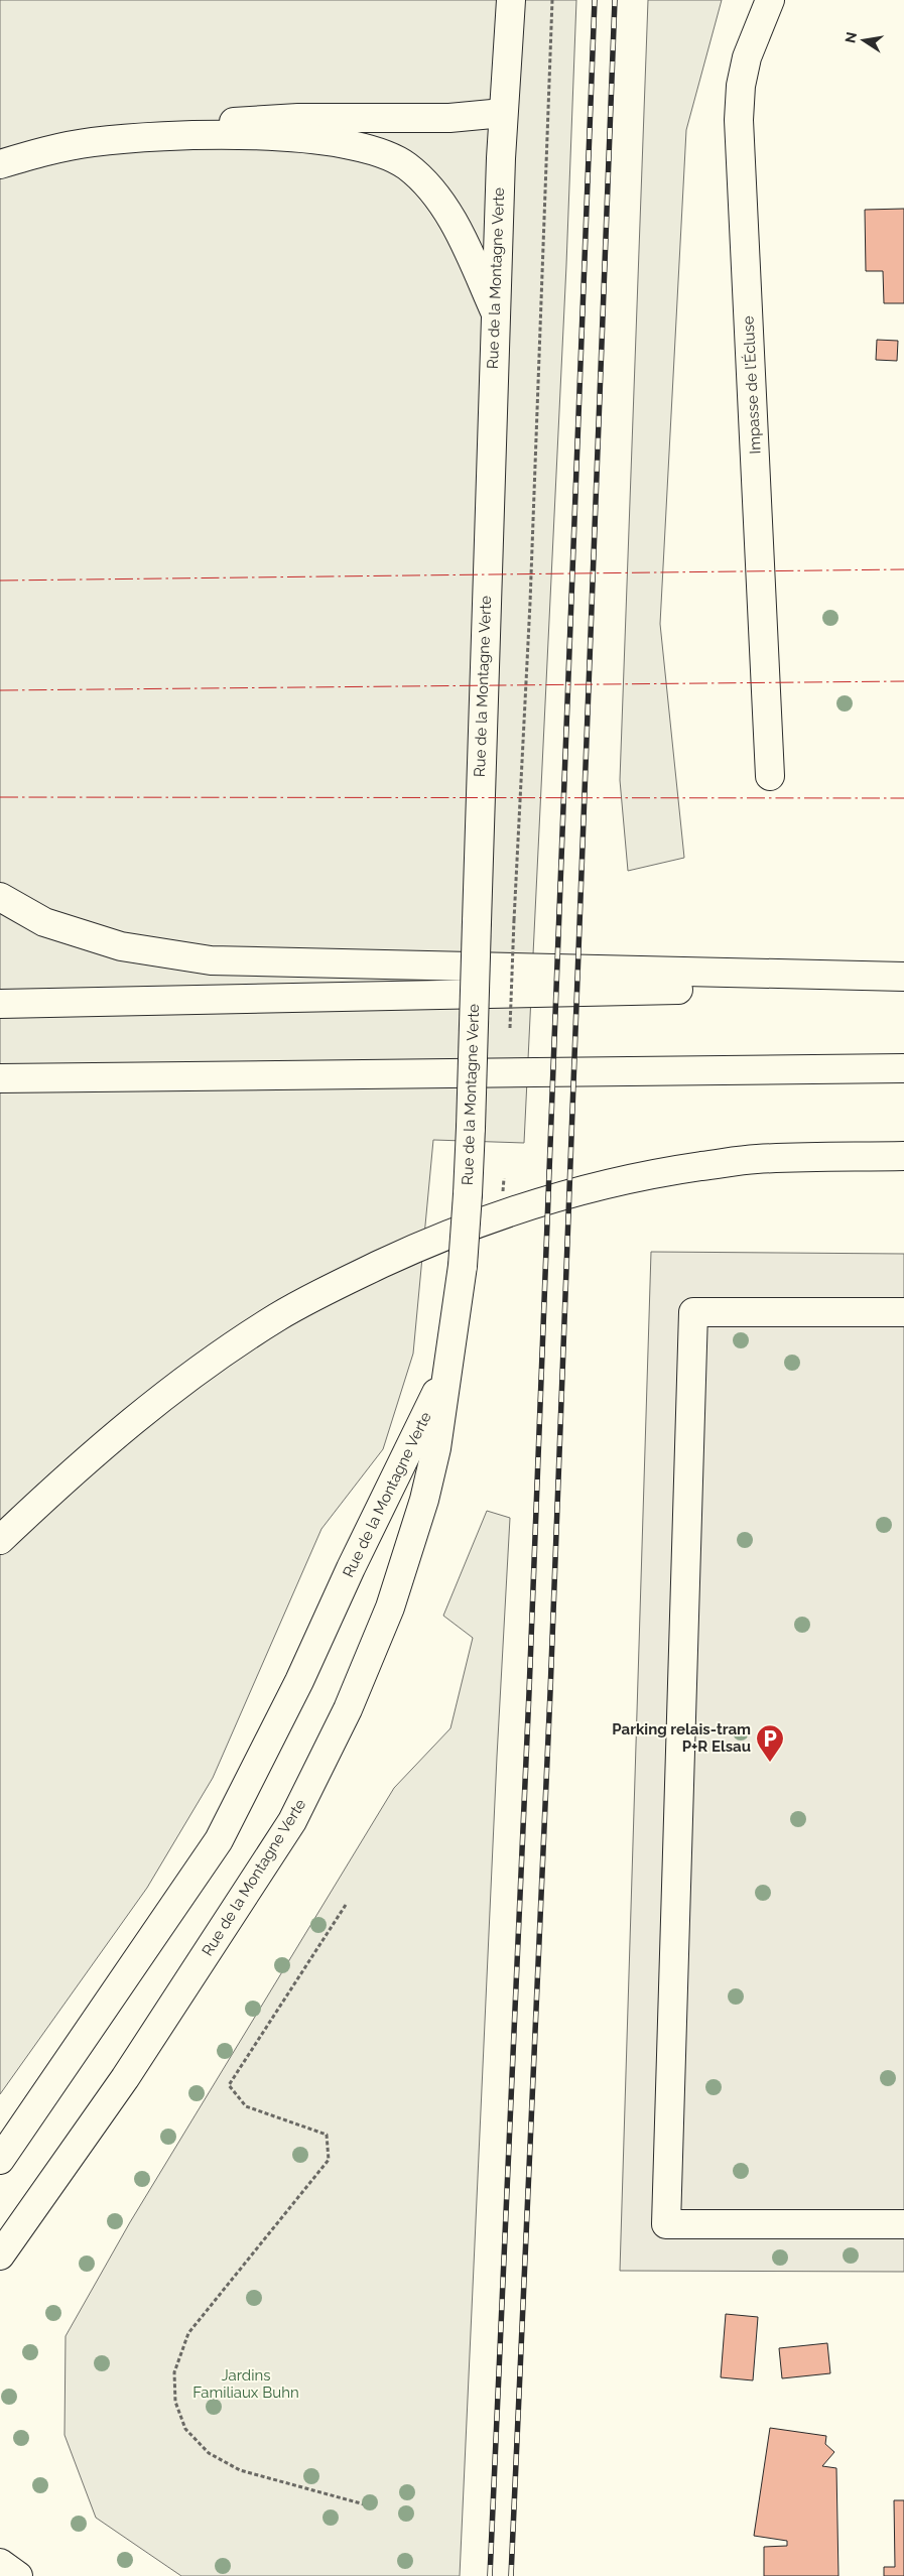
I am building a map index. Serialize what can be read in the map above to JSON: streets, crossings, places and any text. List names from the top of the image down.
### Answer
{
  "streets": {
    "main road": ["Rue de la Montagne Verte", "Impasse de l'Écluse"]
  },
  "parks": ["Jardins Familiaux Buhn"],
  "places": {
    "parking": ["Parking relais-tram P+R Elsau"]
  },
  "north": "left"
}
